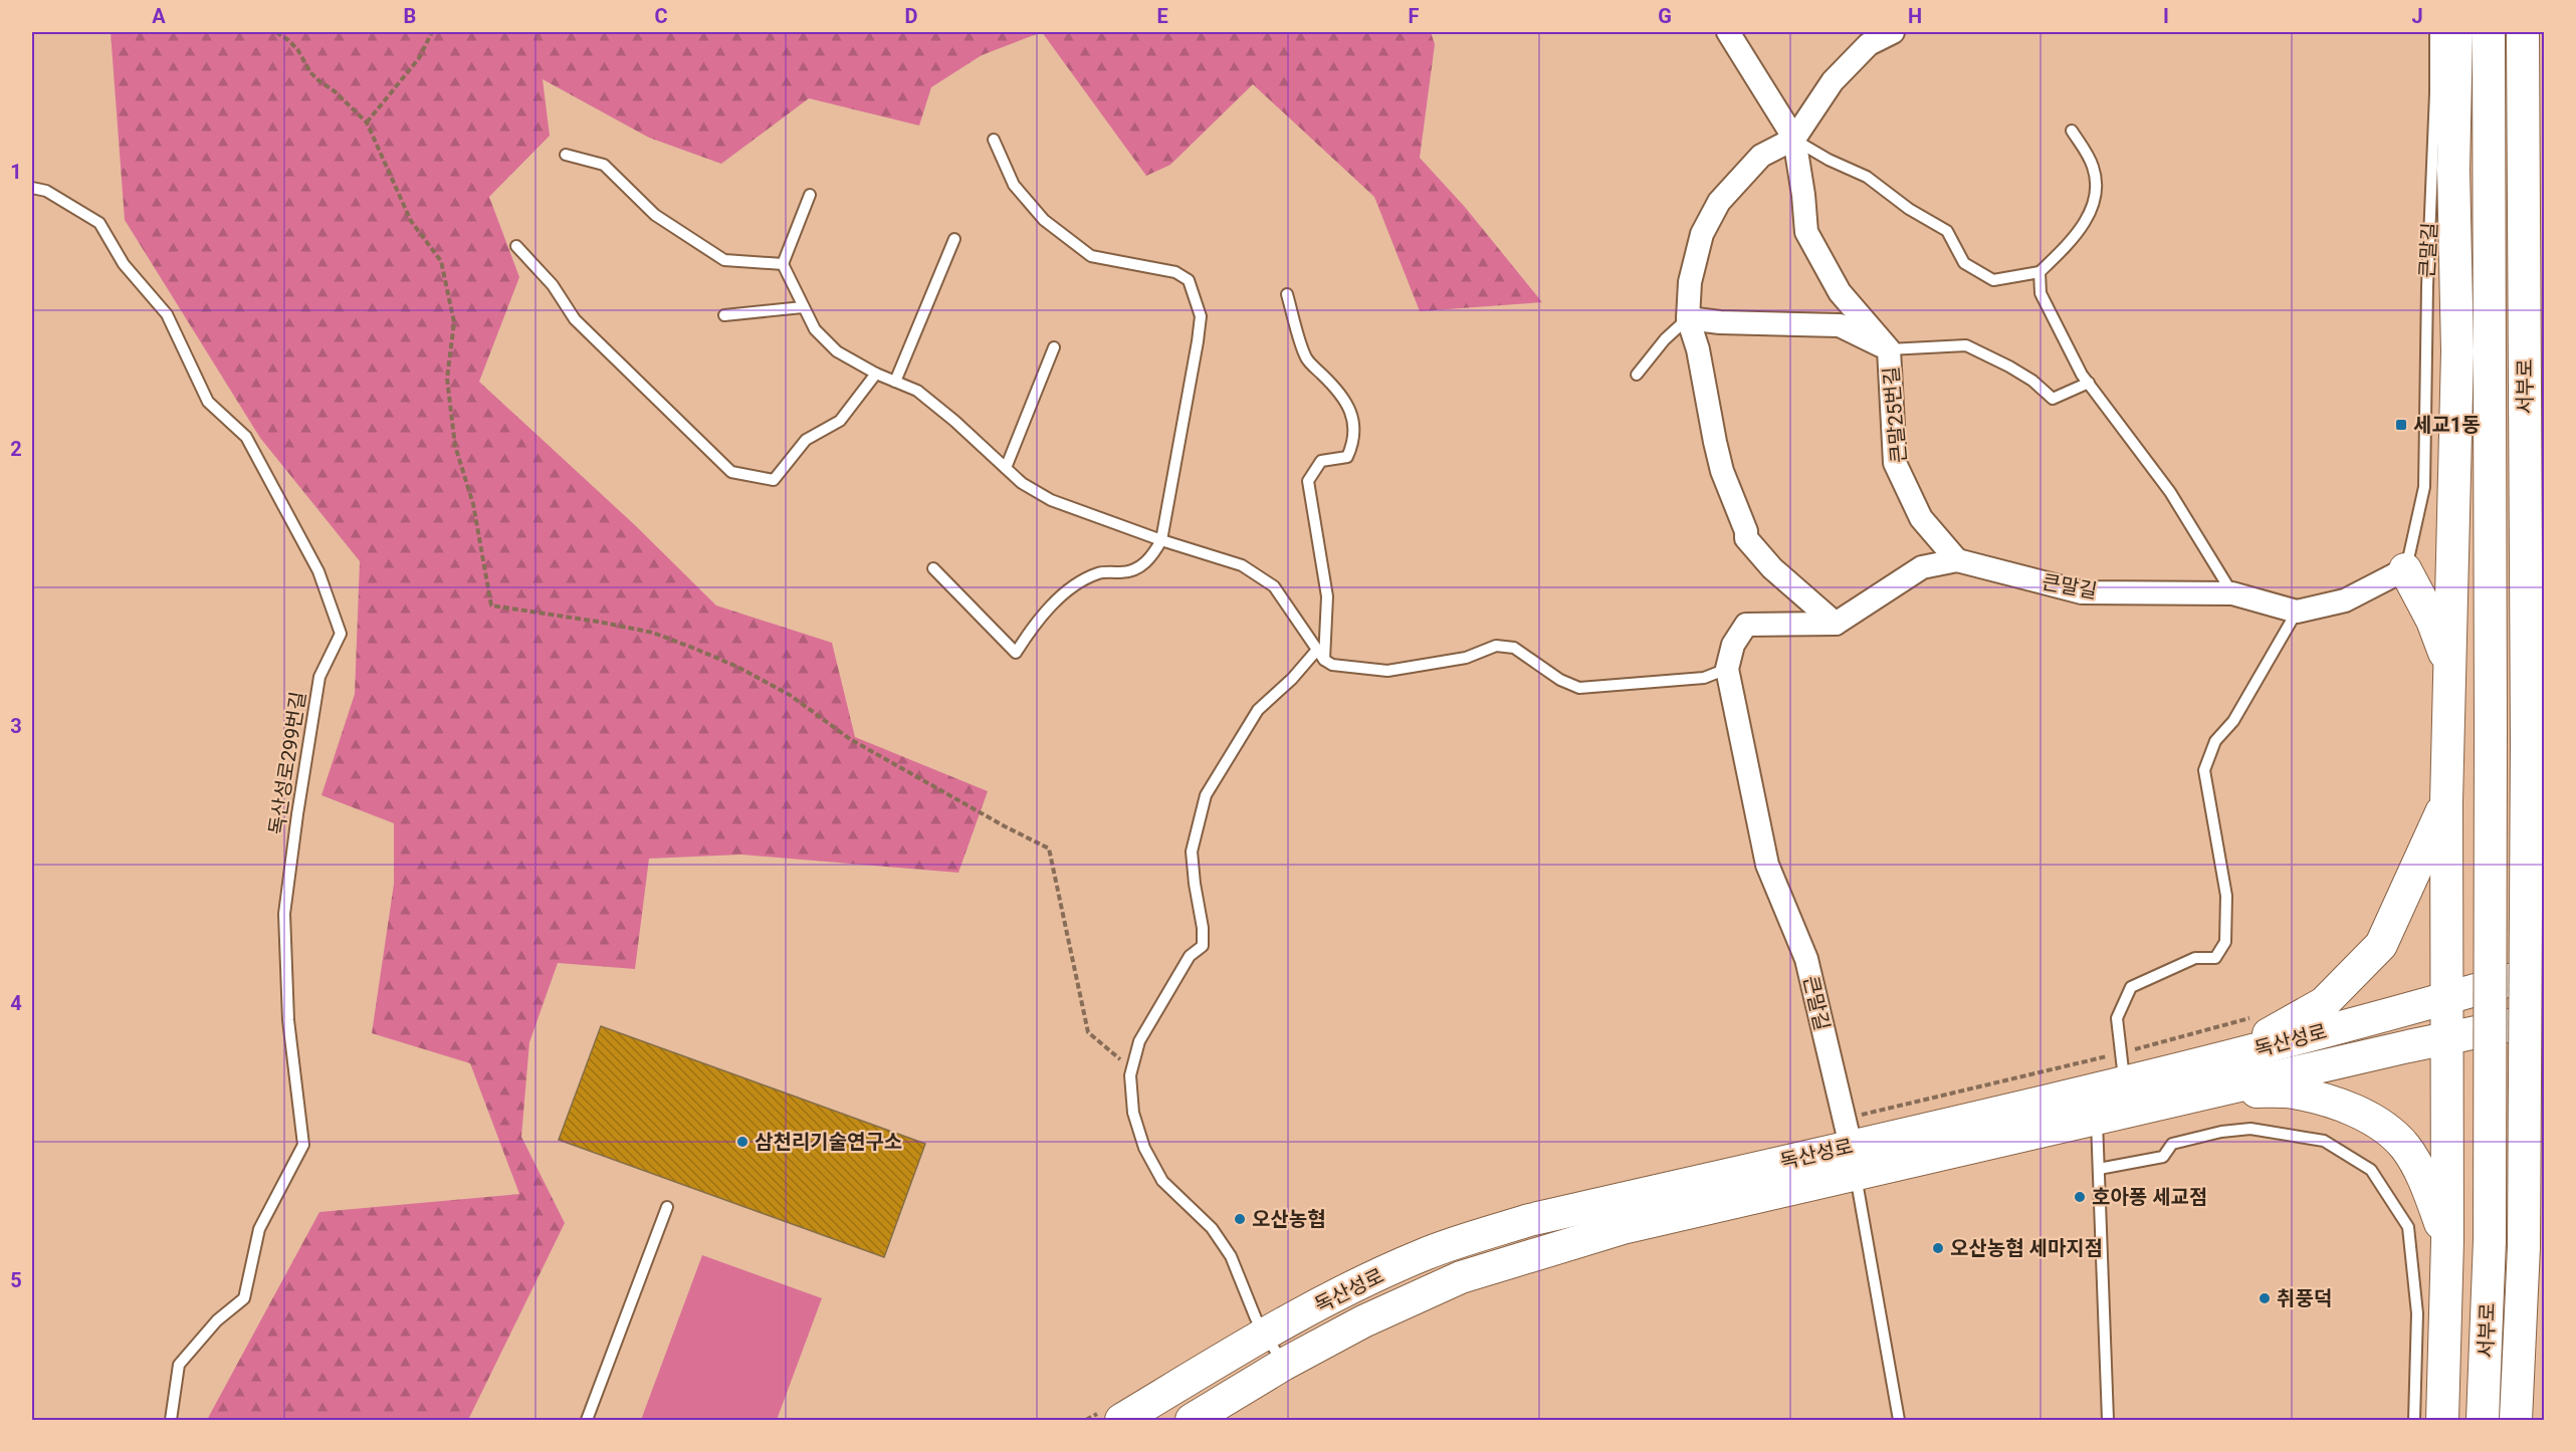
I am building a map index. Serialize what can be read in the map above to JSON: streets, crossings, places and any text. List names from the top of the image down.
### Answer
{
  "streets": {
    "main road": ["서부로", "독산성로"],
    "street": ["큰말길", "큰말25번길"],
    "lane": ["독산성로299번길"]
  },
  "crossings": [
    ["큰말길", "큰말25번길"],
    ["큰말길", "독산성로"]
  ],
  "places": {
    "transit": ["세교1동"],
    "other": [
      "삼천리기술연구소",
      "호아퐁 세교점",
      "오산농협",
      "오산농협 세마지점",
      "취풍덕"
    ]
  },
  "grid": {
    "columns": [
      "A",
      "B",
      "C",
      "D",
      "E",
      "F",
      "G",
      "H",
      "I",
      "J"
    ],
    "rows": [
      "1",
      "2",
      "3",
      "4",
      "5"
    ]
  }
}
